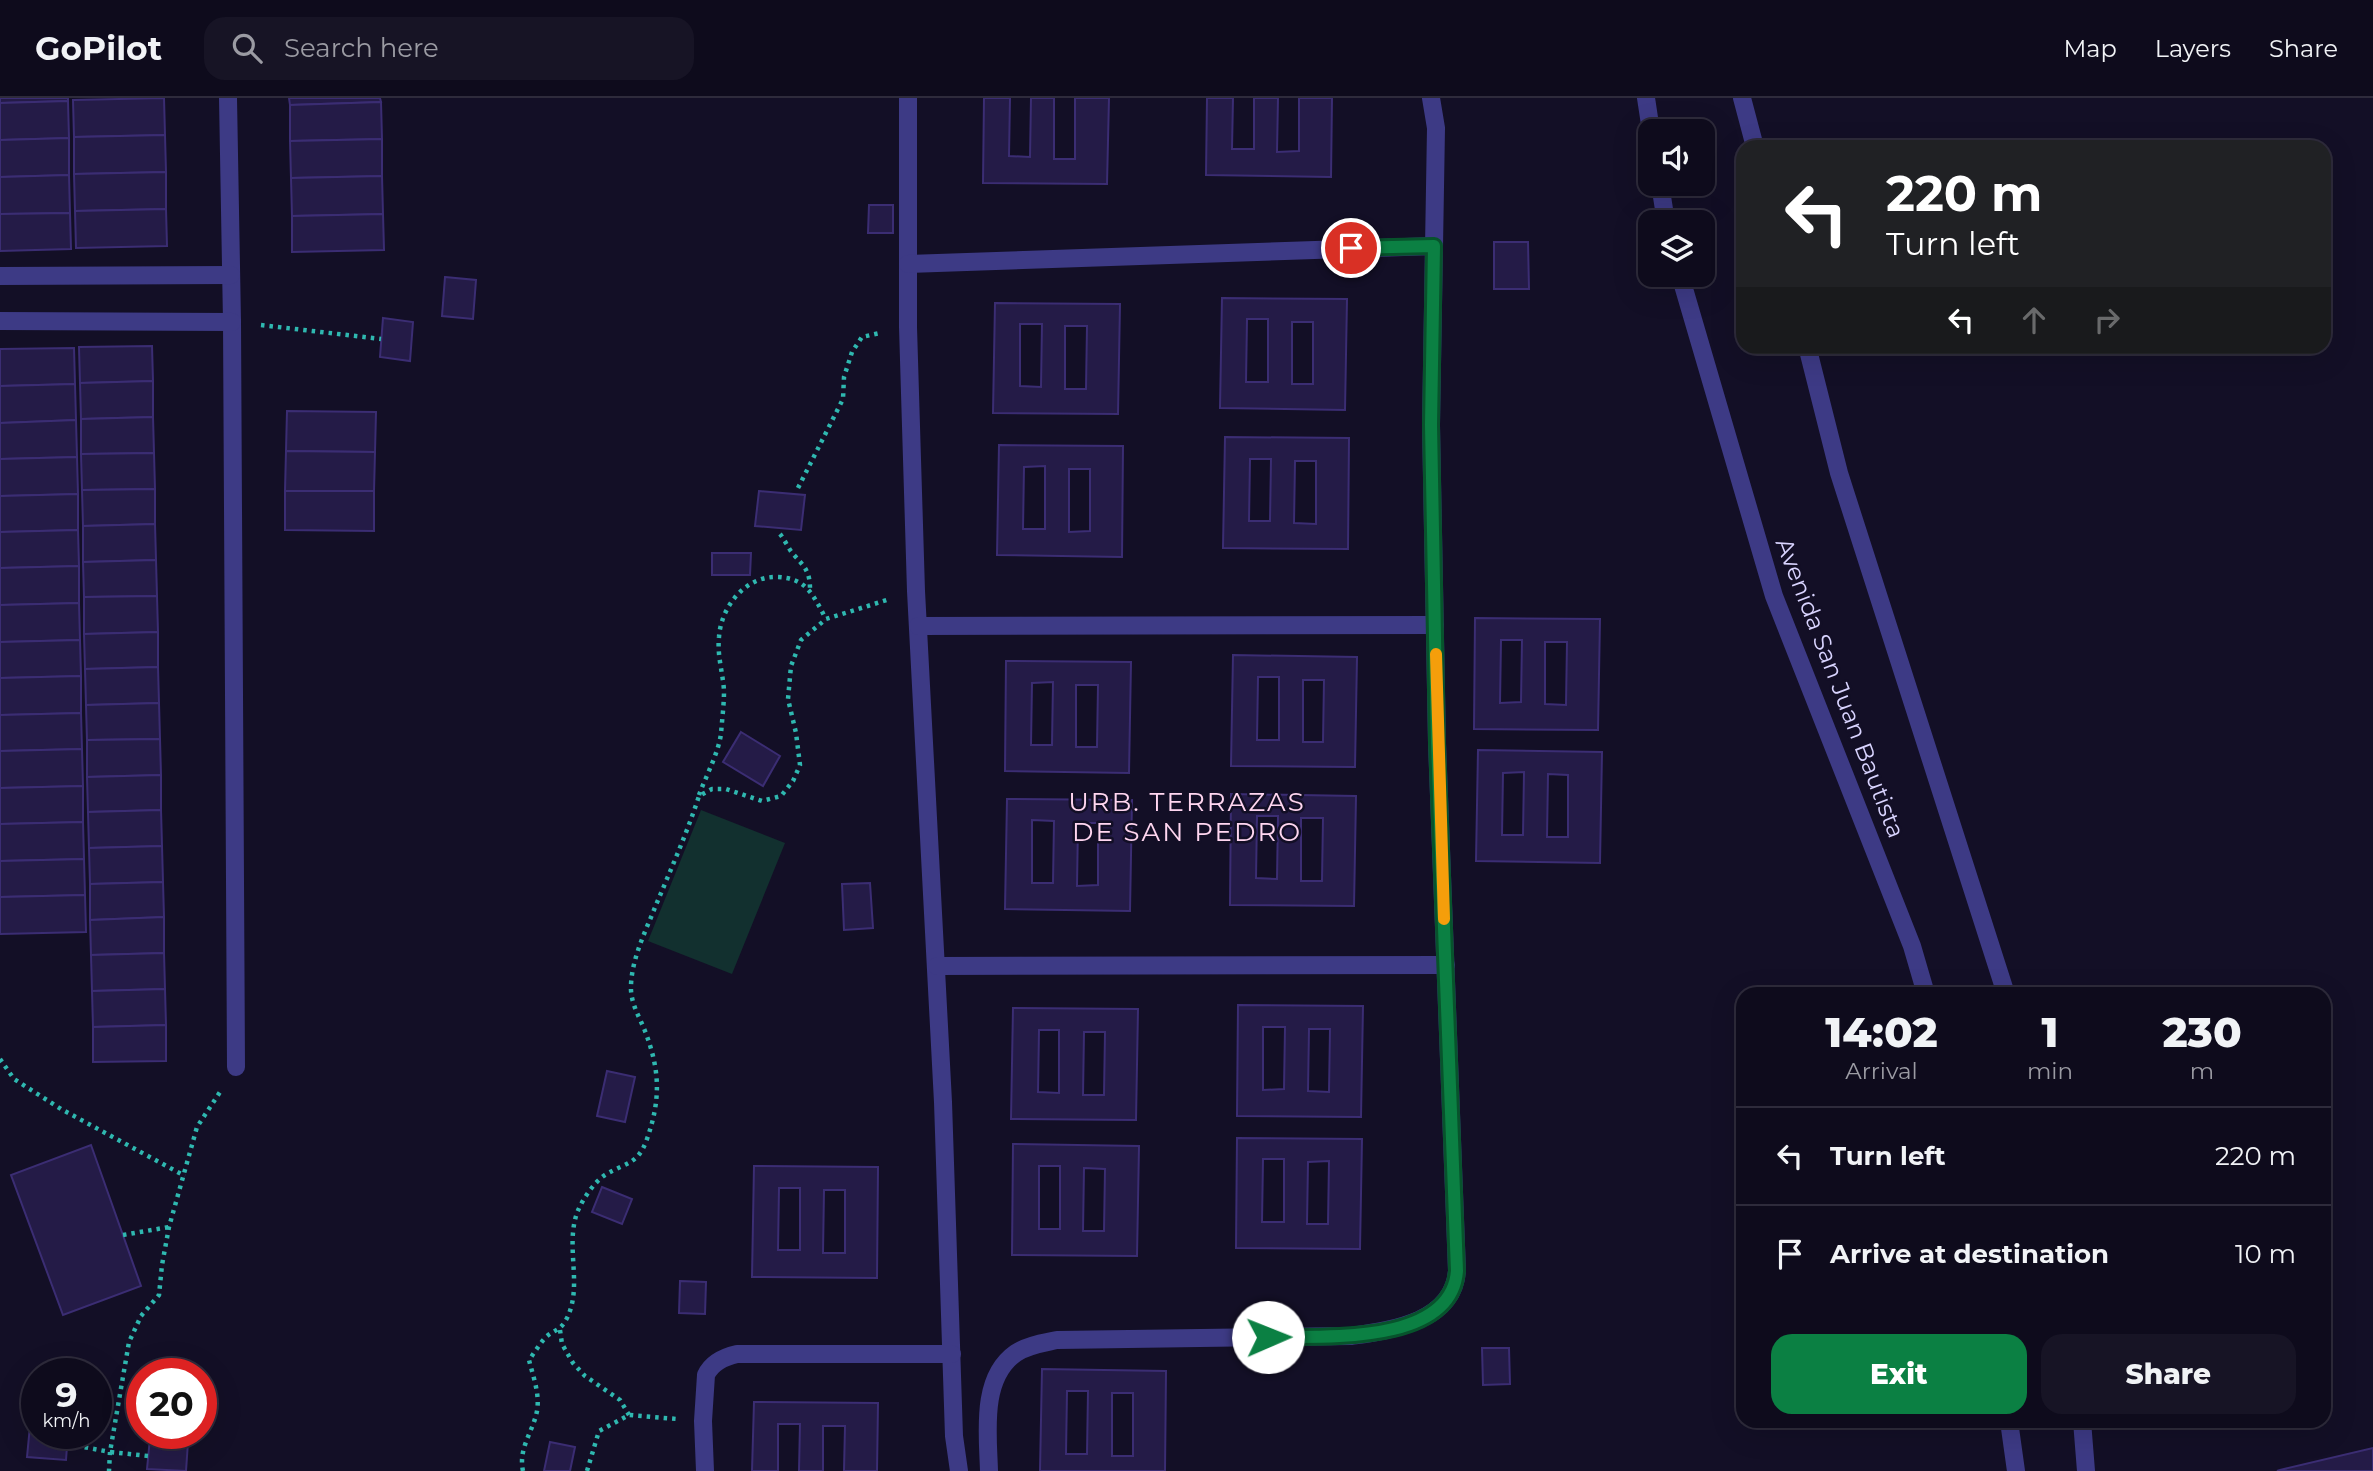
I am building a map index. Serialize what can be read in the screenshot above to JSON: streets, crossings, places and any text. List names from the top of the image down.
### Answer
{
  "streets": {
    "street": ["Avenida San Juan Bautista"]
  },
  "districts": ["URB. TERRAZAS DE SAN PEDRO"],
  "page": {
    "header": "GoPilot",
    "search": "Search here",
    "nav": ["Map", "Layers", "Share"],
    "turn": ["220 m", "Turn left"],
    "eta": [
      "14:02",
      "Arrival",
      "1",
      "min",
      "230",
      "m"
    ],
    "list": [
      {
        "name": "Turn left",
        "value": "220 m"
      },
      {
        "name": "Arrive at destination",
        "value": "10 m"
      }
    ],
    "buttons": ["Exit", "Share"],
    "speed": "9 km/h",
    "limit": "20"
  }
}
